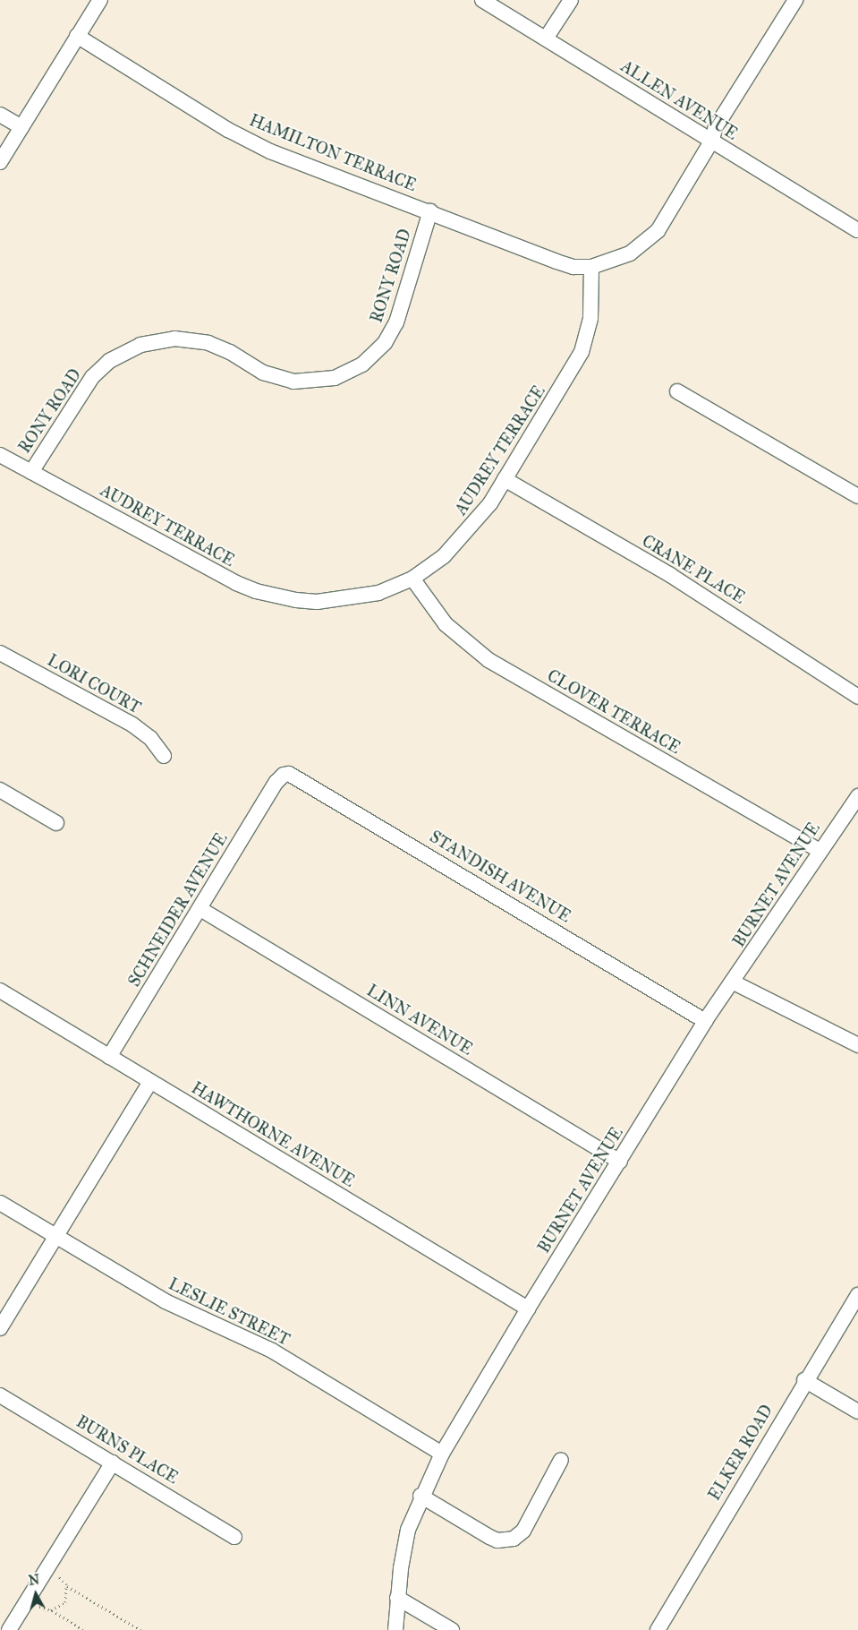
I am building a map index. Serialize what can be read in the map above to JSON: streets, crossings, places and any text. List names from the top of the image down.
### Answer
{
  "streets": {
    "street": [
      "ALLEN AVENUE",
      "HAMILTON TERRACE",
      "RONY ROAD",
      "AUDREY TERRACE",
      "CRANE PLACE",
      "LORI COURT",
      "CLOVER TERRACE",
      "STANDISH AVENUE",
      "BURNET AVENUE",
      "SCHNEIDER AVENUE",
      "LINN AVENUE",
      "HAWTHORNE AVENUE",
      "LESLIE STREET",
      "BURNS PLACE",
      "ELKER ROAD"
    ]
  },
  "crossings": [
    ["HAMILTON TERRACE", "RONY ROAD"],
    ["HAMILTON TERRACE", "AUDREY TERRACE"],
    ["RONY ROAD", "AUDREY TERRACE"],
    ["AUDREY TERRACE", "CRANE PLACE"],
    ["AUDREY TERRACE", "CLOVER TERRACE"],
    ["CLOVER TERRACE", "BURNET AVENUE"],
    ["STANDISH AVENUE", "BURNET AVENUE"],
    ["STANDISH AVENUE", "SCHNEIDER AVENUE"],
    ["BURNET AVENUE", "LINN AVENUE"],
    ["BURNET AVENUE", "HAWTHORNE AVENUE"],
    ["BURNET AVENUE", "LESLIE STREET"],
    ["SCHNEIDER AVENUE", "LINN AVENUE"],
    ["SCHNEIDER AVENUE", "HAWTHORNE AVENUE"]
  ],
  "north": "top"
}
